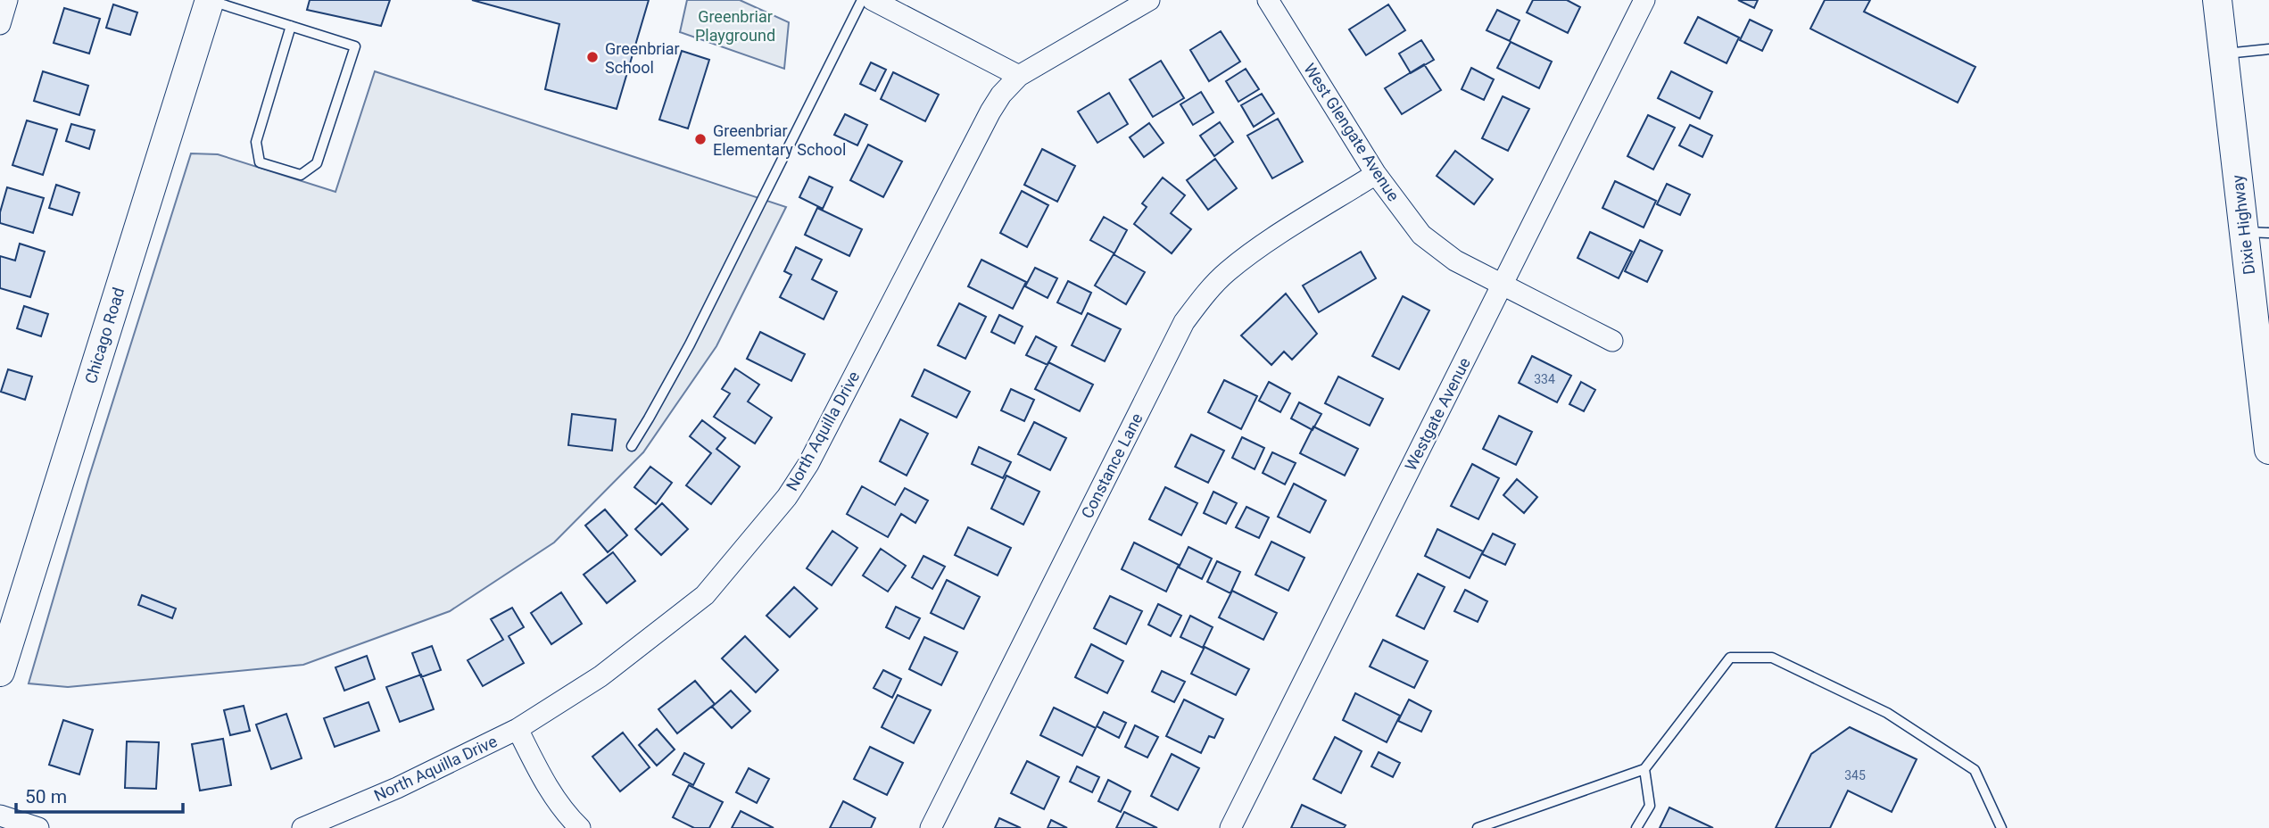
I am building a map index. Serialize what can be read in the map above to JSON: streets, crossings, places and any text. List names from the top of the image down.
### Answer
{
  "streets": {
    "street": [
      "West Glengate Avenue",
      "Dixie Highway",
      "Chicago Road",
      "Westgate Avenue",
      "North Aquilla Drive",
      "Constance Lane"
    ]
  },
  "crossings": [
    ["West Glengate Avenue", "Westgate Avenue"],
    ["West Glengate Avenue", "Constance Lane"]
  ],
  "parks": ["Greenbriar Playground"],
  "places": ["Greenbriar School", "Greenbriar Elementary School"],
  "house_numbers": ["334", "345"],
  "scale_bar": "50 m"
}
